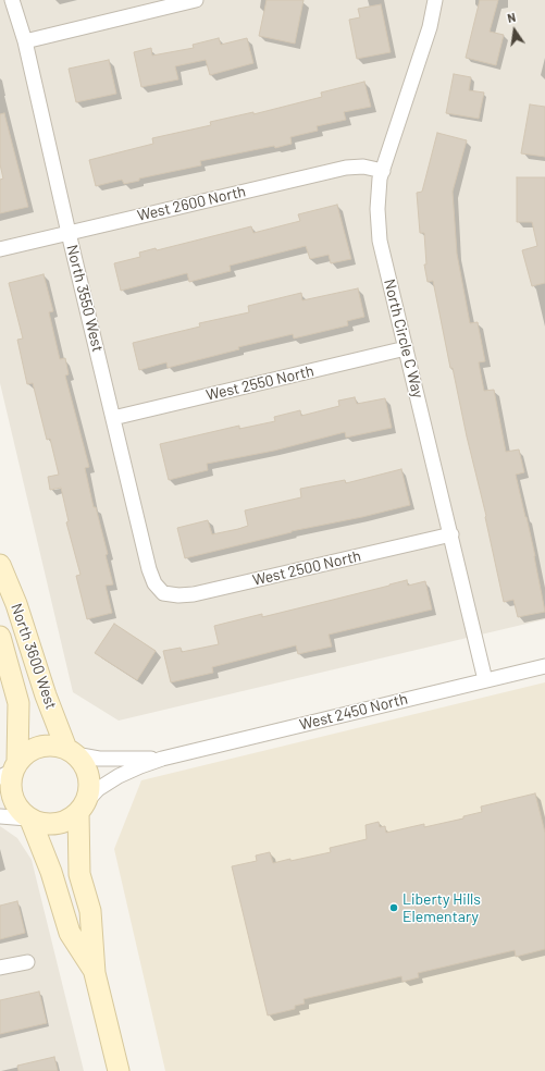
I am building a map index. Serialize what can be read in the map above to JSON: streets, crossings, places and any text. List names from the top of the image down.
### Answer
{
  "streets": {
    "street": [
      "West 2600 North",
      "North 3550 West",
      "North Circle C Way",
      "West 2550 North",
      "West 2500 North",
      "North 3600 West",
      "West 2450 North"
    ]
  },
  "crossings": [
    ["West 2600 North", "North 3550 West"],
    ["West 2600 North", "North Circle C Way"],
    ["North 3550 West", "West 2550 North"],
    ["North 3550 West", "West 2500 North"],
    ["North Circle C Way", "West 2550 North"],
    ["North Circle C Way", "West 2500 North"],
    ["North Circle C Way", "West 2450 North"],
    ["North 3600 West", "West 2450 North"]
  ],
  "places": ["Liberty Hills Elementary"],
  "north": "top"
}
